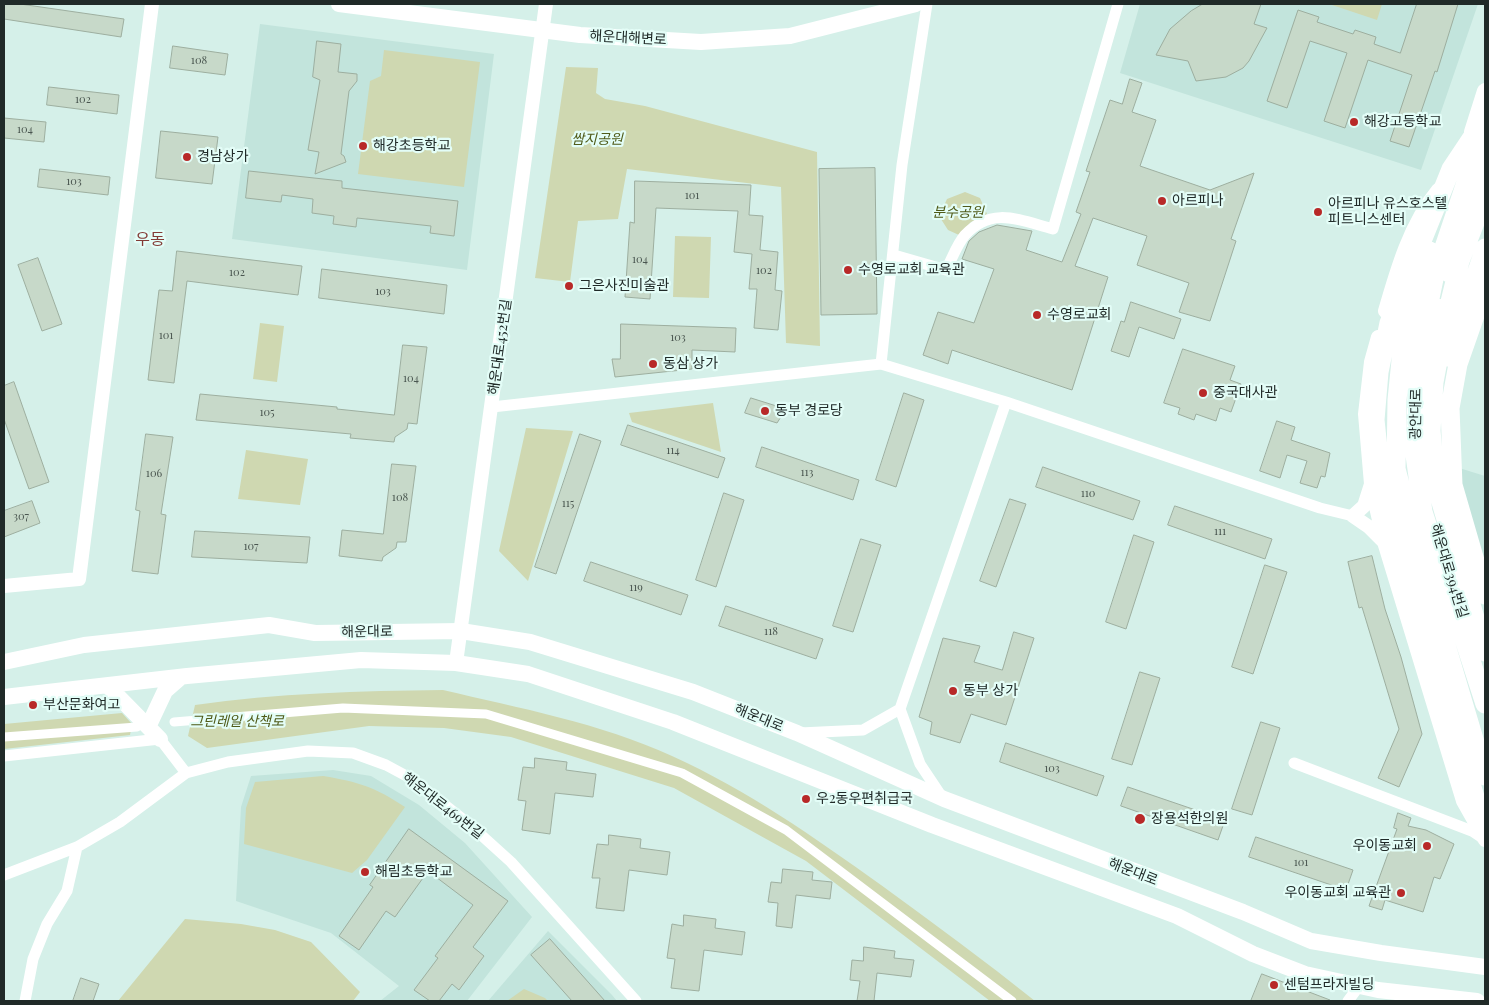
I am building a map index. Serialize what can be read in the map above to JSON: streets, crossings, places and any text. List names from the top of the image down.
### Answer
{
  "streets": {
    "highway": ["광안대로"],
    "main road": ["해운대해변로", "해운대로394번길", "해운대로"],
    "street": ["해운대로452번길", "해운대로469번길"]
  },
  "crossings": [
    ["해운대해변로", "해운대로452번길"],
    ["해운대로452번길", "해운대로"]
  ],
  "districts": ["우동"],
  "parks": ["쌈지공원", "분수공원", "그린레일 산책로"],
  "places": [
    "해강고등학교",
    "해강초등학교",
    "경남상가",
    "아르피나",
    "아르피나 유스호스텔 피트니스센터",
    "수영로교회 교육관",
    "그은사진미술관",
    "수영로교회",
    "동삼 상가",
    "중국대사관",
    "동부 경로당",
    "동부 상가",
    "부산문화여고",
    "우2동우편취급국",
    "장용석한의원",
    "우이동교회",
    "해림초등학교",
    "우이동교회 교육관",
    "센텀프라자빌딩"
  ],
  "house_numbers": [
    "108",
    "102",
    "104",
    "103",
    "101",
    "104",
    "102",
    "102",
    "103",
    "101",
    "103",
    "104",
    "105",
    "114",
    "113",
    "106",
    "110",
    "108",
    "115",
    "307",
    "111",
    "107",
    "119",
    "118",
    "103",
    "101"
  ]
}
